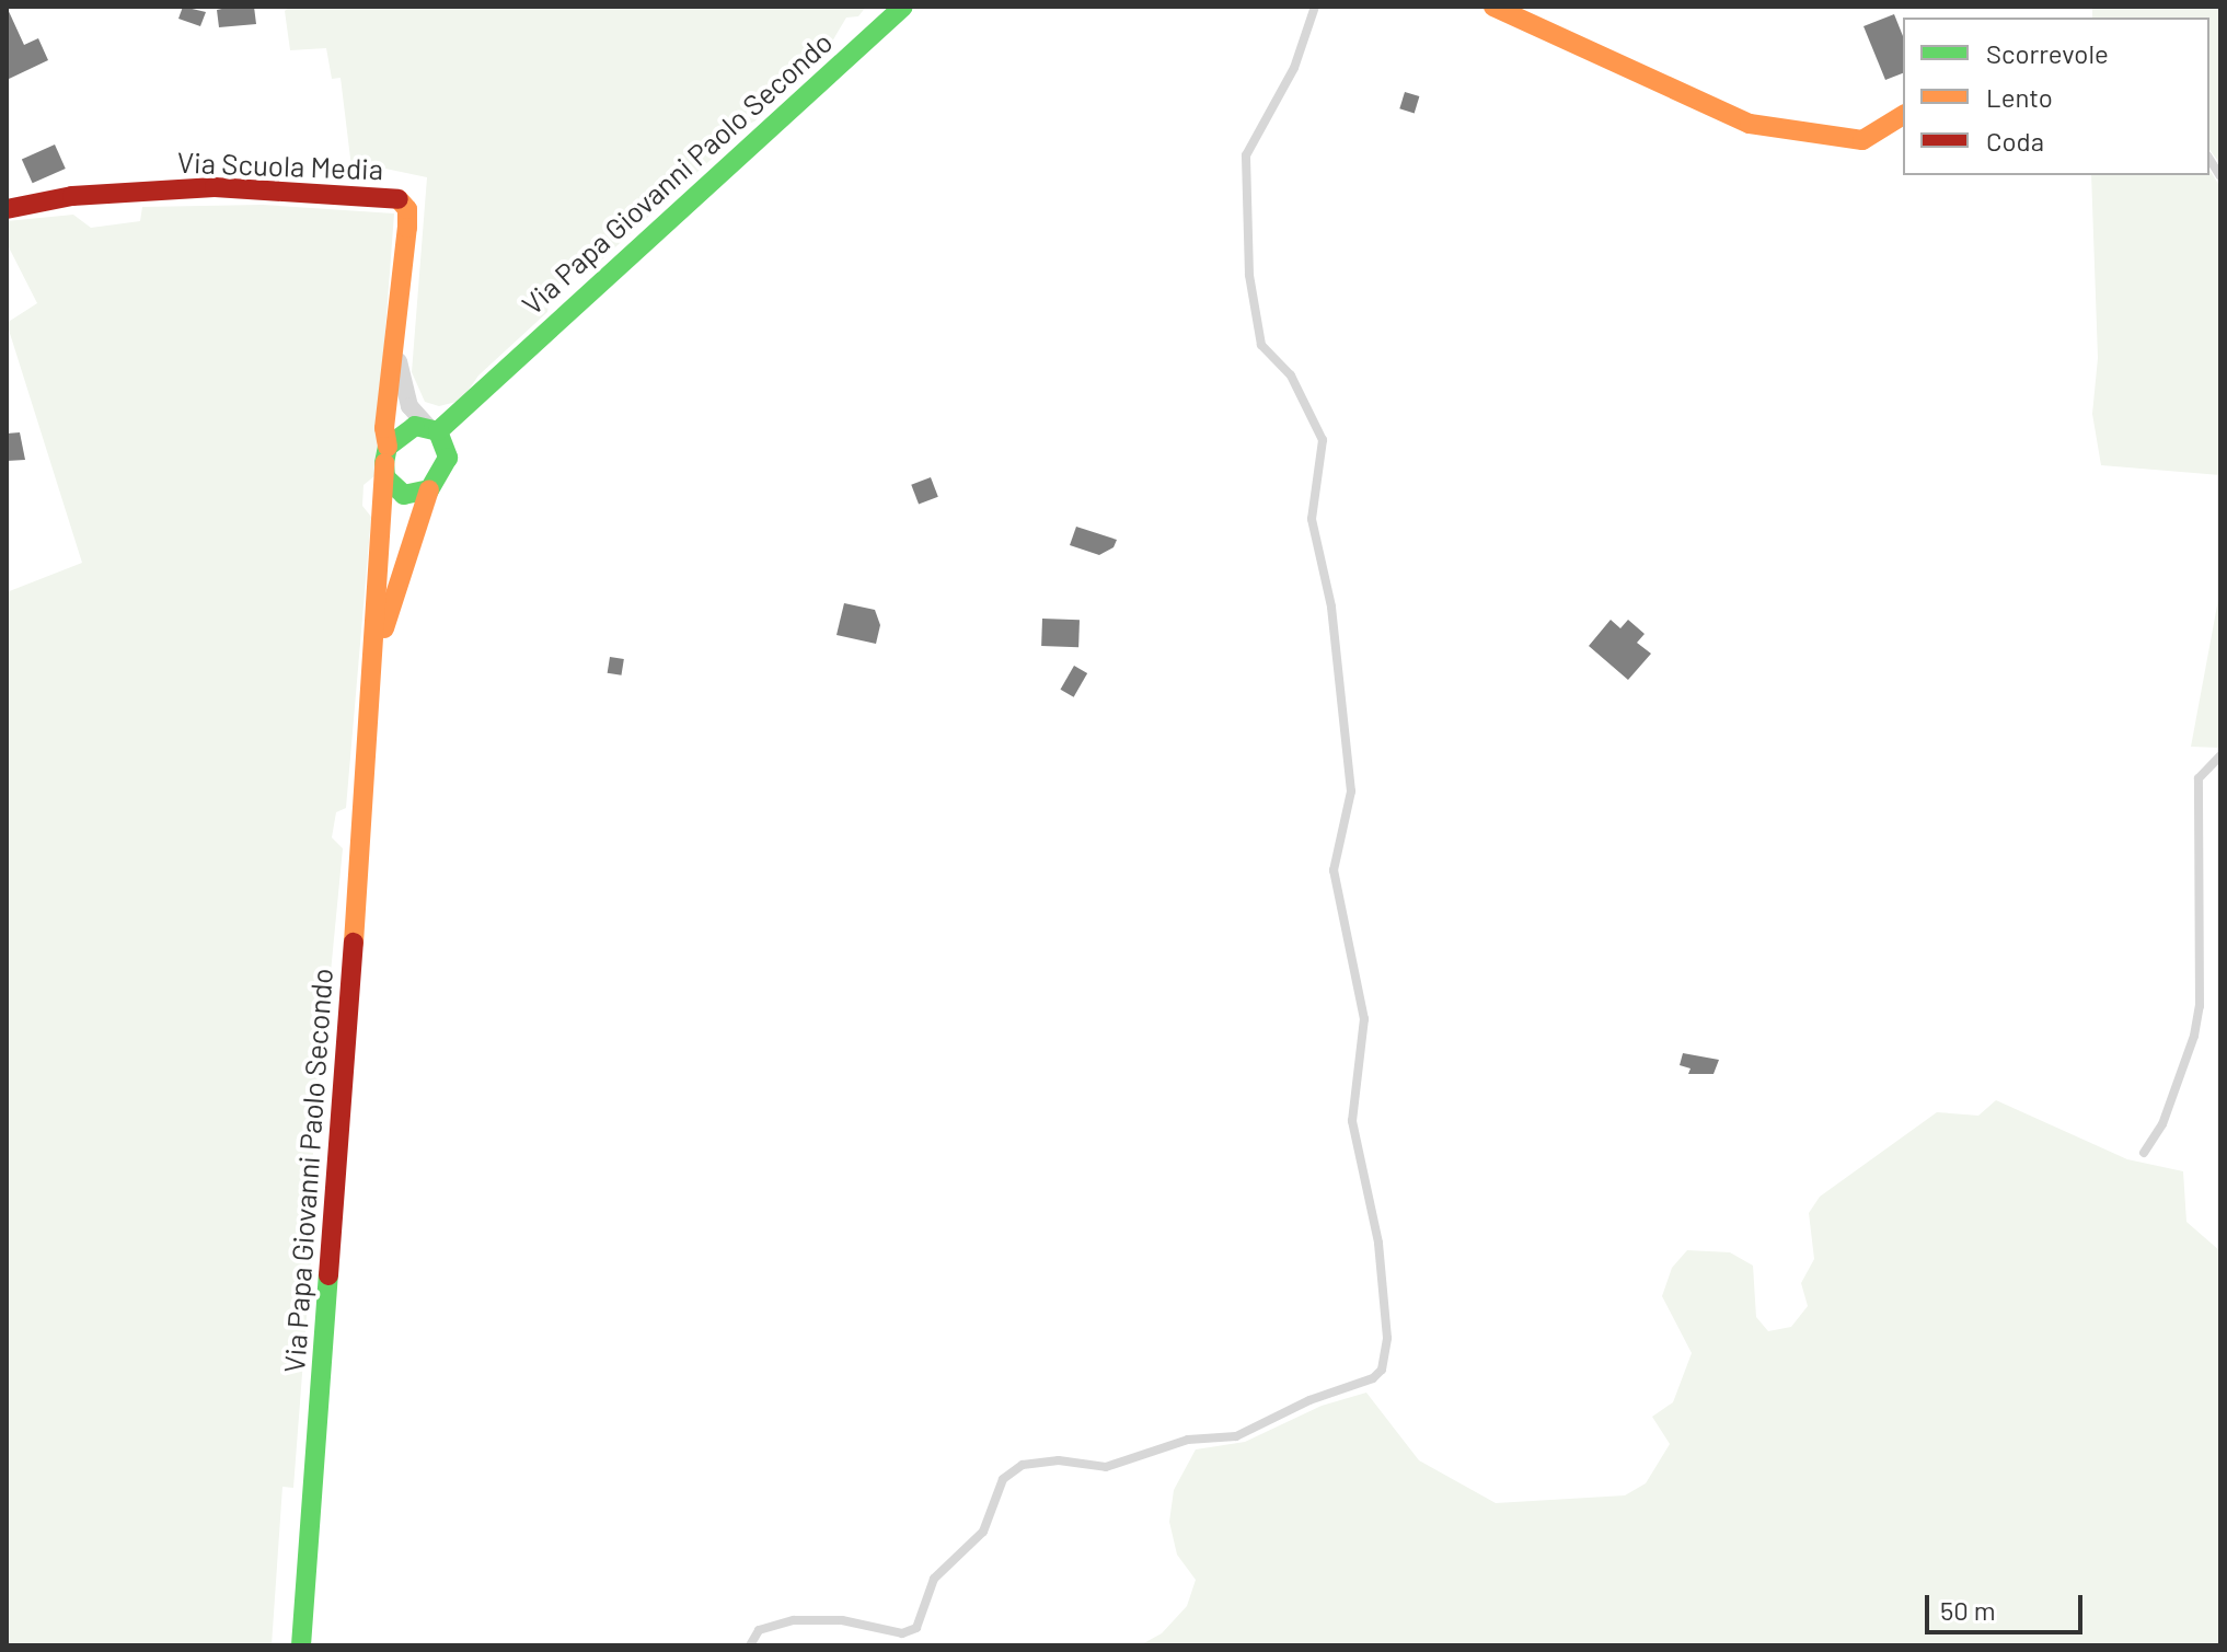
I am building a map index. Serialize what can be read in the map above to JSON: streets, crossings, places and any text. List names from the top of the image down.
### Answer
{
  "streets": {
    "main road": ["Via Scuola Media", "Via Papa Giovanni Paolo Secondo"]
  },
  "crossings": [
    ["Via Scuola Media", "Via Papa Giovanni Paolo Secondo"]
  ],
  "legend": ["Scorrevole", "Lento", "Coda"],
  "scale_bar": "50 m"
}
